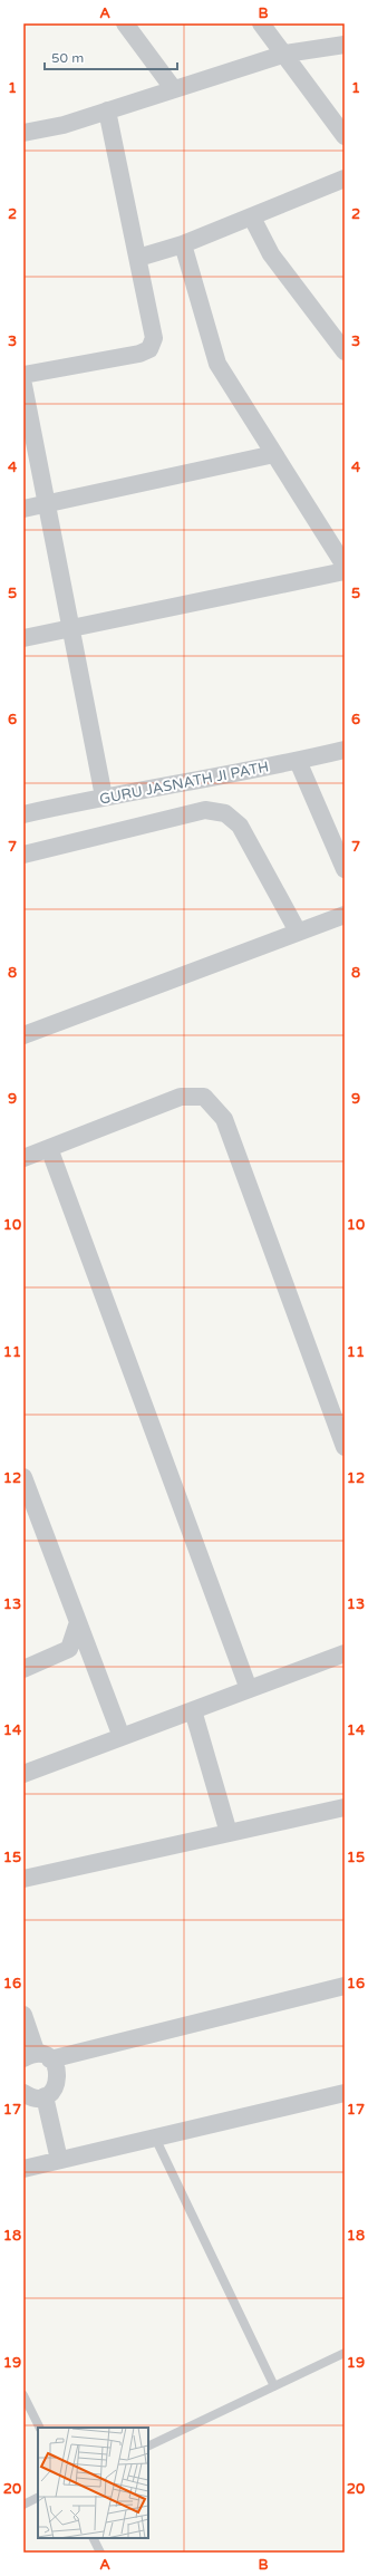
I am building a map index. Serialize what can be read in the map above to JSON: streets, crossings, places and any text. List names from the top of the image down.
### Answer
{
  "streets": {
    "street": ["GURU JASNATH JI PATH"]
  },
  "scale_bar": "50 m",
  "grid": {
    "columns": ["A", "B"],
    "rows": [
      "1",
      "2",
      "3",
      "4",
      "5",
      "6",
      "7",
      "8",
      "9",
      "10",
      "11",
      "12",
      "13",
      "14",
      "15",
      "16",
      "17",
      "18",
      "19",
      "20"
    ]
  }
}
